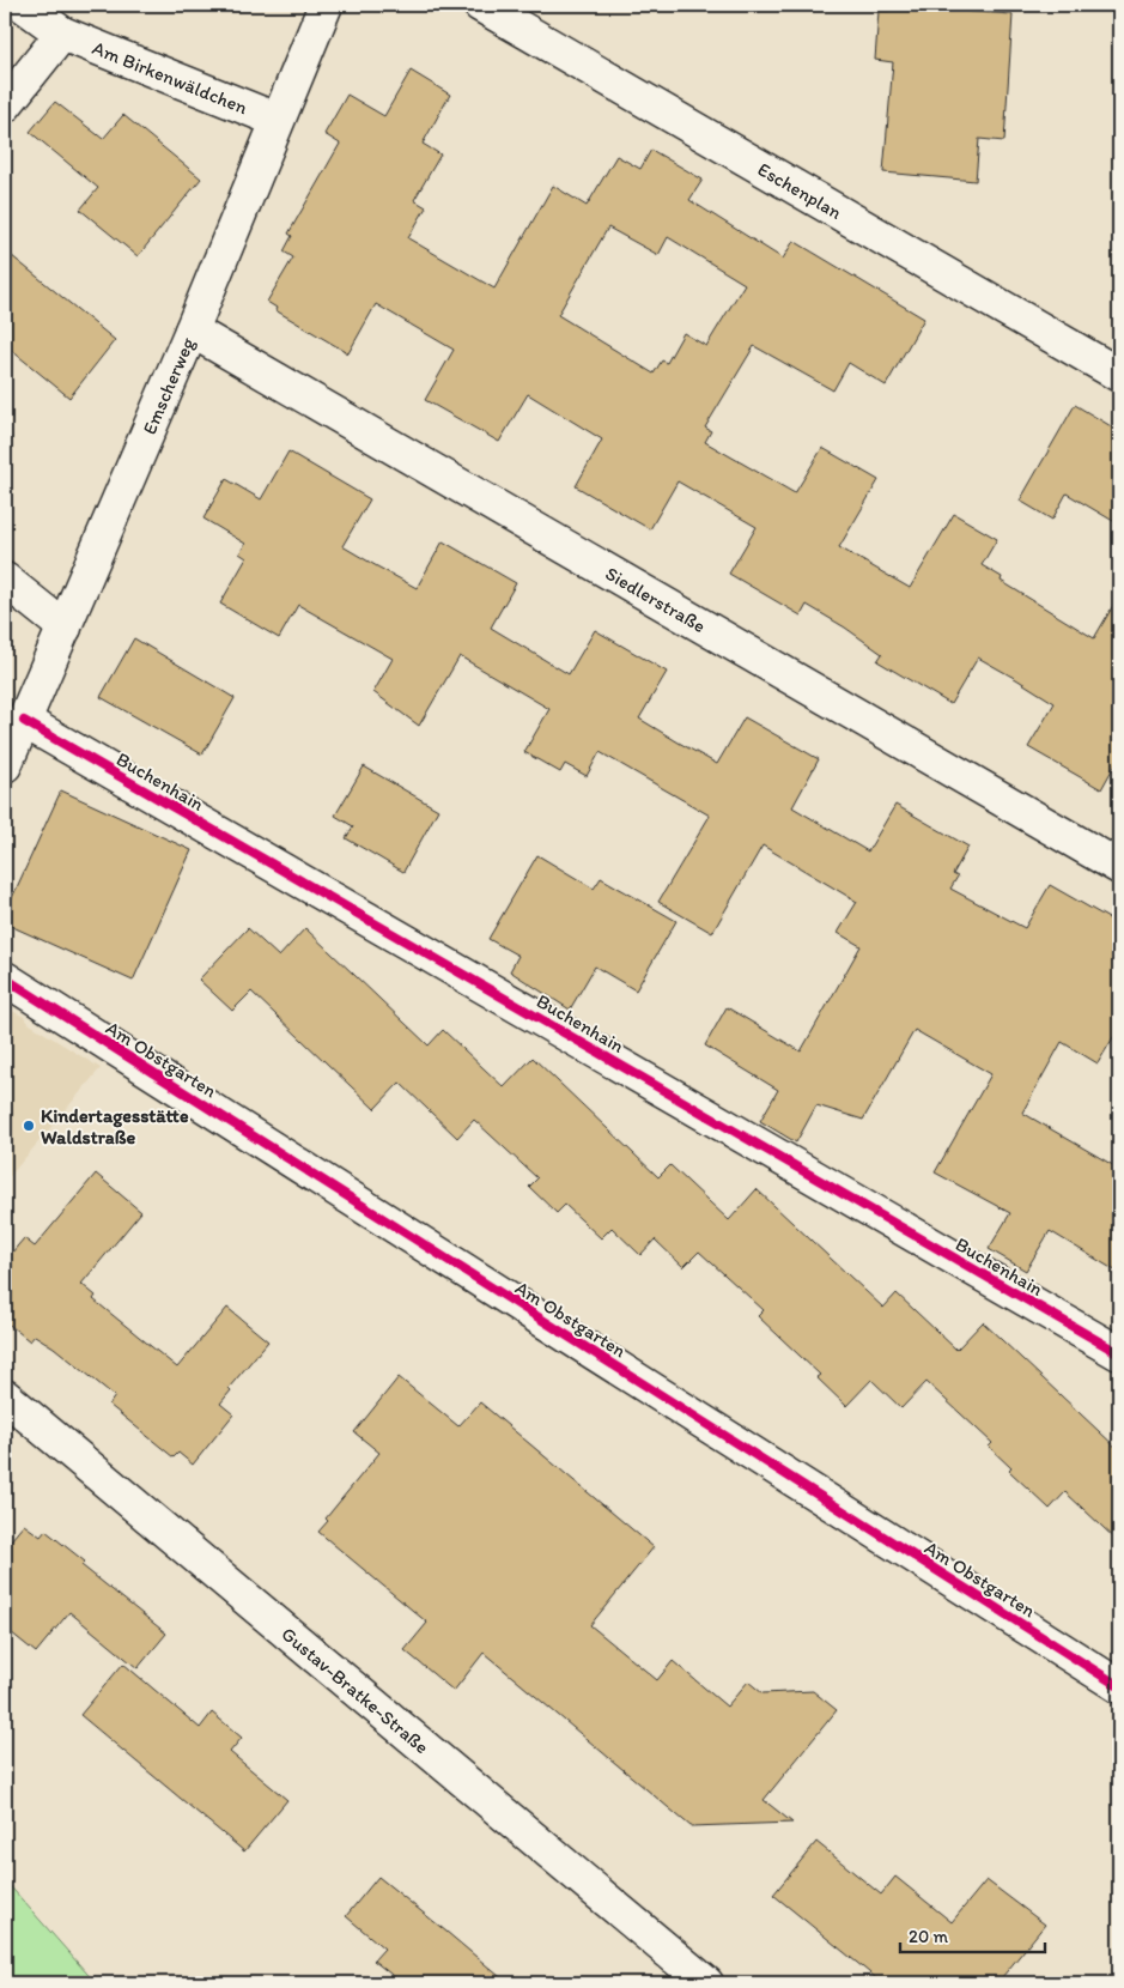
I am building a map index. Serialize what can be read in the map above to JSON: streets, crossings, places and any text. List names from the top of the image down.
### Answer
{
  "streets": {
    "street": [
      "Am Birkenwäldchen",
      "Eschenplan",
      "Emscherweg",
      "Siedlerstraße",
      "Buchenhain",
      "Am Obstgarten",
      "Gustav-Bratke-Straße"
    ]
  },
  "crossings": [
    ["Am Birkenwäldchen", "Emscherweg"],
    ["Emscherweg", "Siedlerstraße"],
    ["Emscherweg", "Buchenhain"]
  ],
  "places": ["Kindertagesstätte Waldstraße"],
  "scale_bar": "20 m"
}
